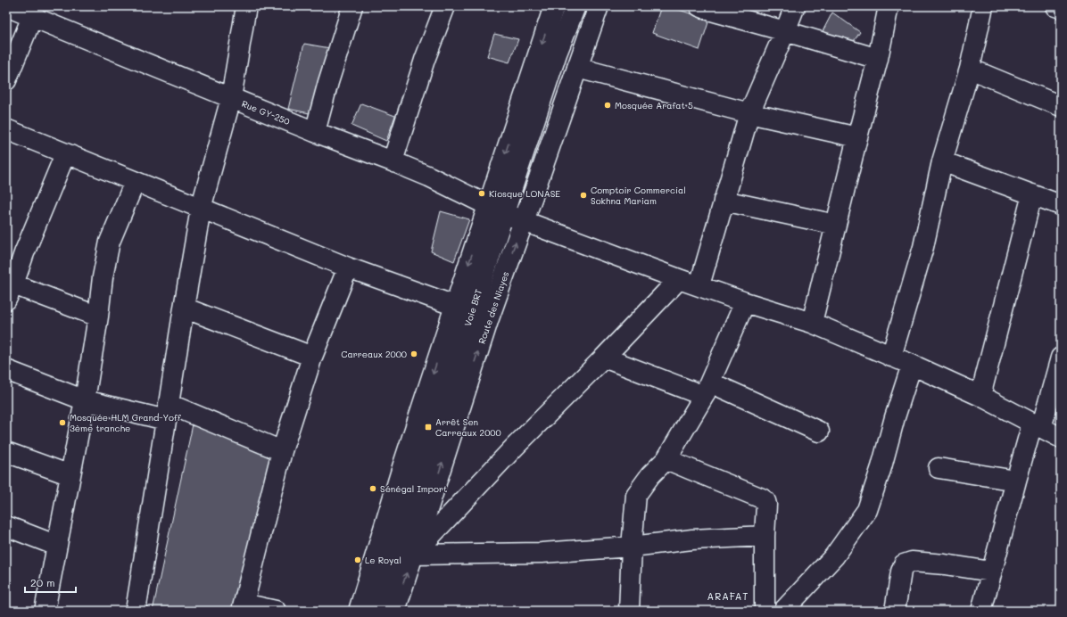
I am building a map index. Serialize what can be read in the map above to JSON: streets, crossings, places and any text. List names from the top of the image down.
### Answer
{
  "streets": {
    "street": ["Rue GY-250", "Voie BRT", "Route des Niayes"]
  },
  "crossings": [
    ["Rue GY-250", "Voie BRT"],
    ["Rue GY-250", "Route des Niayes"]
  ],
  "districts": ["ARAFAT"],
  "places": {
    "other": [
      "Mosquée Arafat 5",
      "Kiosque LONASE",
      "Comptoir Commercial Sokhna Mariam",
      "Carreaux 2000",
      "Mosquée HLM Grand-Yoff 3ème tranche",
      "Sénégal Import",
      "Le Royal"
    ],
    "transit": ["Arrêt Sen Carreaux 2000"]
  },
  "scale_bar": "20 m"
}
